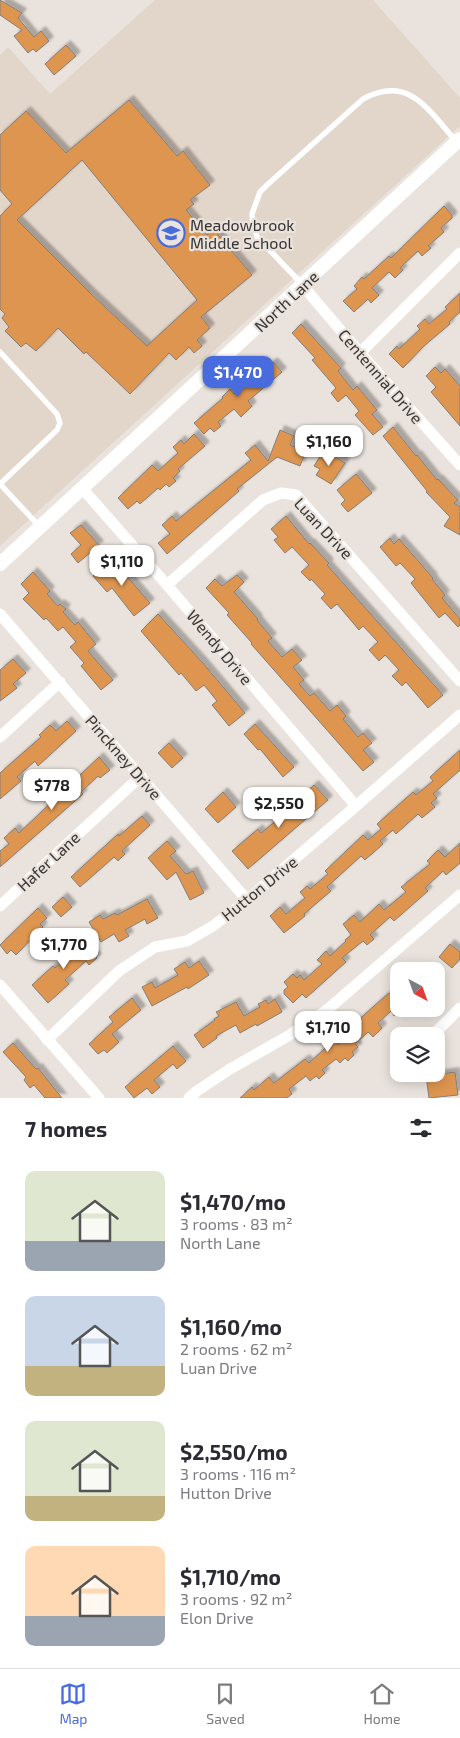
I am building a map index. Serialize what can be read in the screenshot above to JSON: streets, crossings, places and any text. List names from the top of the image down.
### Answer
{
  "streets": {
    "street": [
      "North Lane",
      "Centennial Drive",
      "Luan Drive",
      "Wendy Drive",
      "Pinckney Drive",
      "Hafer Lane",
      "Hutton Drive"
    ]
  },
  "crossings": [
    ["North Lane", "Centennial Drive"],
    ["North Lane", "Wendy Drive"],
    ["Luan Drive", "Wendy Drive"],
    ["Wendy Drive", "Hutton Drive"],
    ["Pinckney Drive", "Hafer Lane"],
    ["Pinckney Drive", "Hutton Drive"]
  ],
  "places": {
    "school or university": ["Meadowbrook Middle School"]
  },
  "north": "bottom right",
  "page": {
    "price": [
      "$1,470",
      "$1,160",
      "$1,110",
      "$778",
      "$2,550",
      "$1,770",
      "$1,710"
    ],
    "heading": "7 homes",
    "list": [
      {
        "name": "$1,470/mo",
        "note": "3 rooms · 83 m² · North Lane"
      },
      {
        "name": "$1,160/mo",
        "note": "2 rooms · 62 m² · Luan Drive"
      },
      {
        "name": "$2,550/mo",
        "note": "3 rooms · 116 m² · Hutton Drive"
      },
      {
        "name": "$1,710/mo",
        "note": "3 rooms · 92 m² · Elon Drive"
      }
    ],
    "tabs": ["Map", "Saved", "Home"]
  }
}
